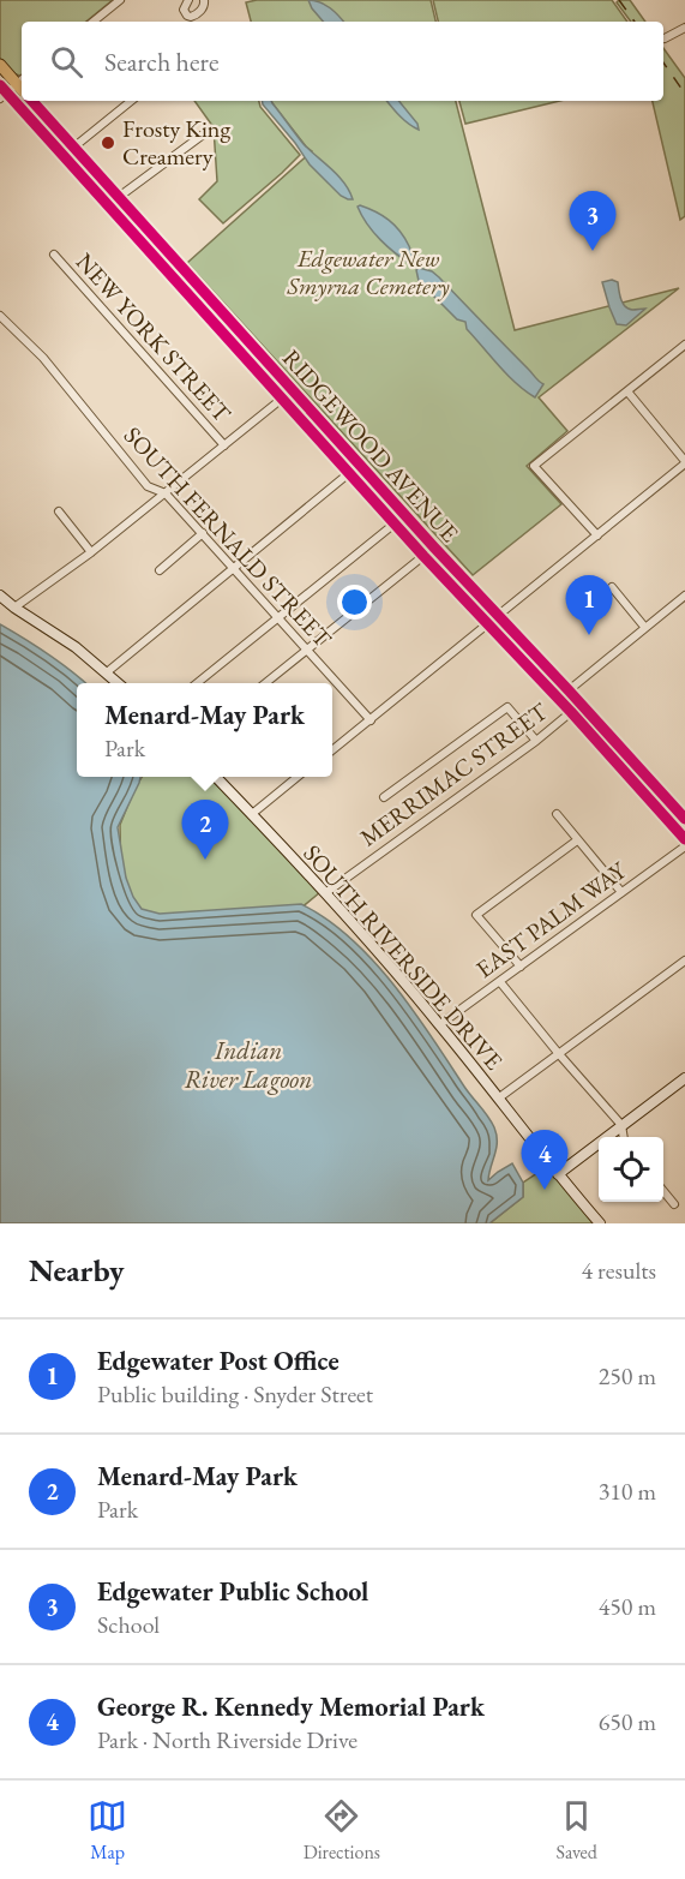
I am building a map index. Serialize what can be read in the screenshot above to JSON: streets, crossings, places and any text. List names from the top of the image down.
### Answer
{
  "streets": {
    "main road": ["RIDGEWOOD AVENUE"],
    "street": [
      "NEW YORK STREET",
      "SOUTH FERNALD STREET",
      "MERRIMAC STREET",
      "EAST PALM WAY",
      "SOUTH RIVERSIDE DRIVE"
    ]
  },
  "crossings": [
    ["RIDGEWOOD AVENUE", "MERRIMAC STREET"],
    ["MERRIMAC STREET", "SOUTH RIVERSIDE DRIVE"],
    ["EAST PALM WAY", "SOUTH RIVERSIDE DRIVE"]
  ],
  "water": ["Indian River Lagoon"],
  "parks": ["Edgewater New Smyrna Cemetery"],
  "places": ["Frosty King Creamery"],
  "page": {
    "search": "Search here",
    "pins": [
      "3",
      "1",
      "2",
      "4"
    ],
    "popup": ["Menard-May Park", "Park"],
    "heading": ["Nearby", "4 results"],
    "list": [
      {
        "mark": "1",
        "name": "Edgewater Post Office",
        "note": "Public building · Snyder Street",
        "value": "250 m"
      },
      {
        "mark": "2",
        "name": "Menard-May Park",
        "note": "Park",
        "value": "310 m"
      },
      {
        "mark": "3",
        "name": "Edgewater Public School",
        "note": "School",
        "value": "450 m"
      },
      {
        "mark": "4",
        "name": "George R. Kennedy Memorial Park",
        "note": "Park · North Riverside Drive",
        "value": "650 m"
      }
    ],
    "nav": ["Map", "Directions", "Saved"]
  }
}
